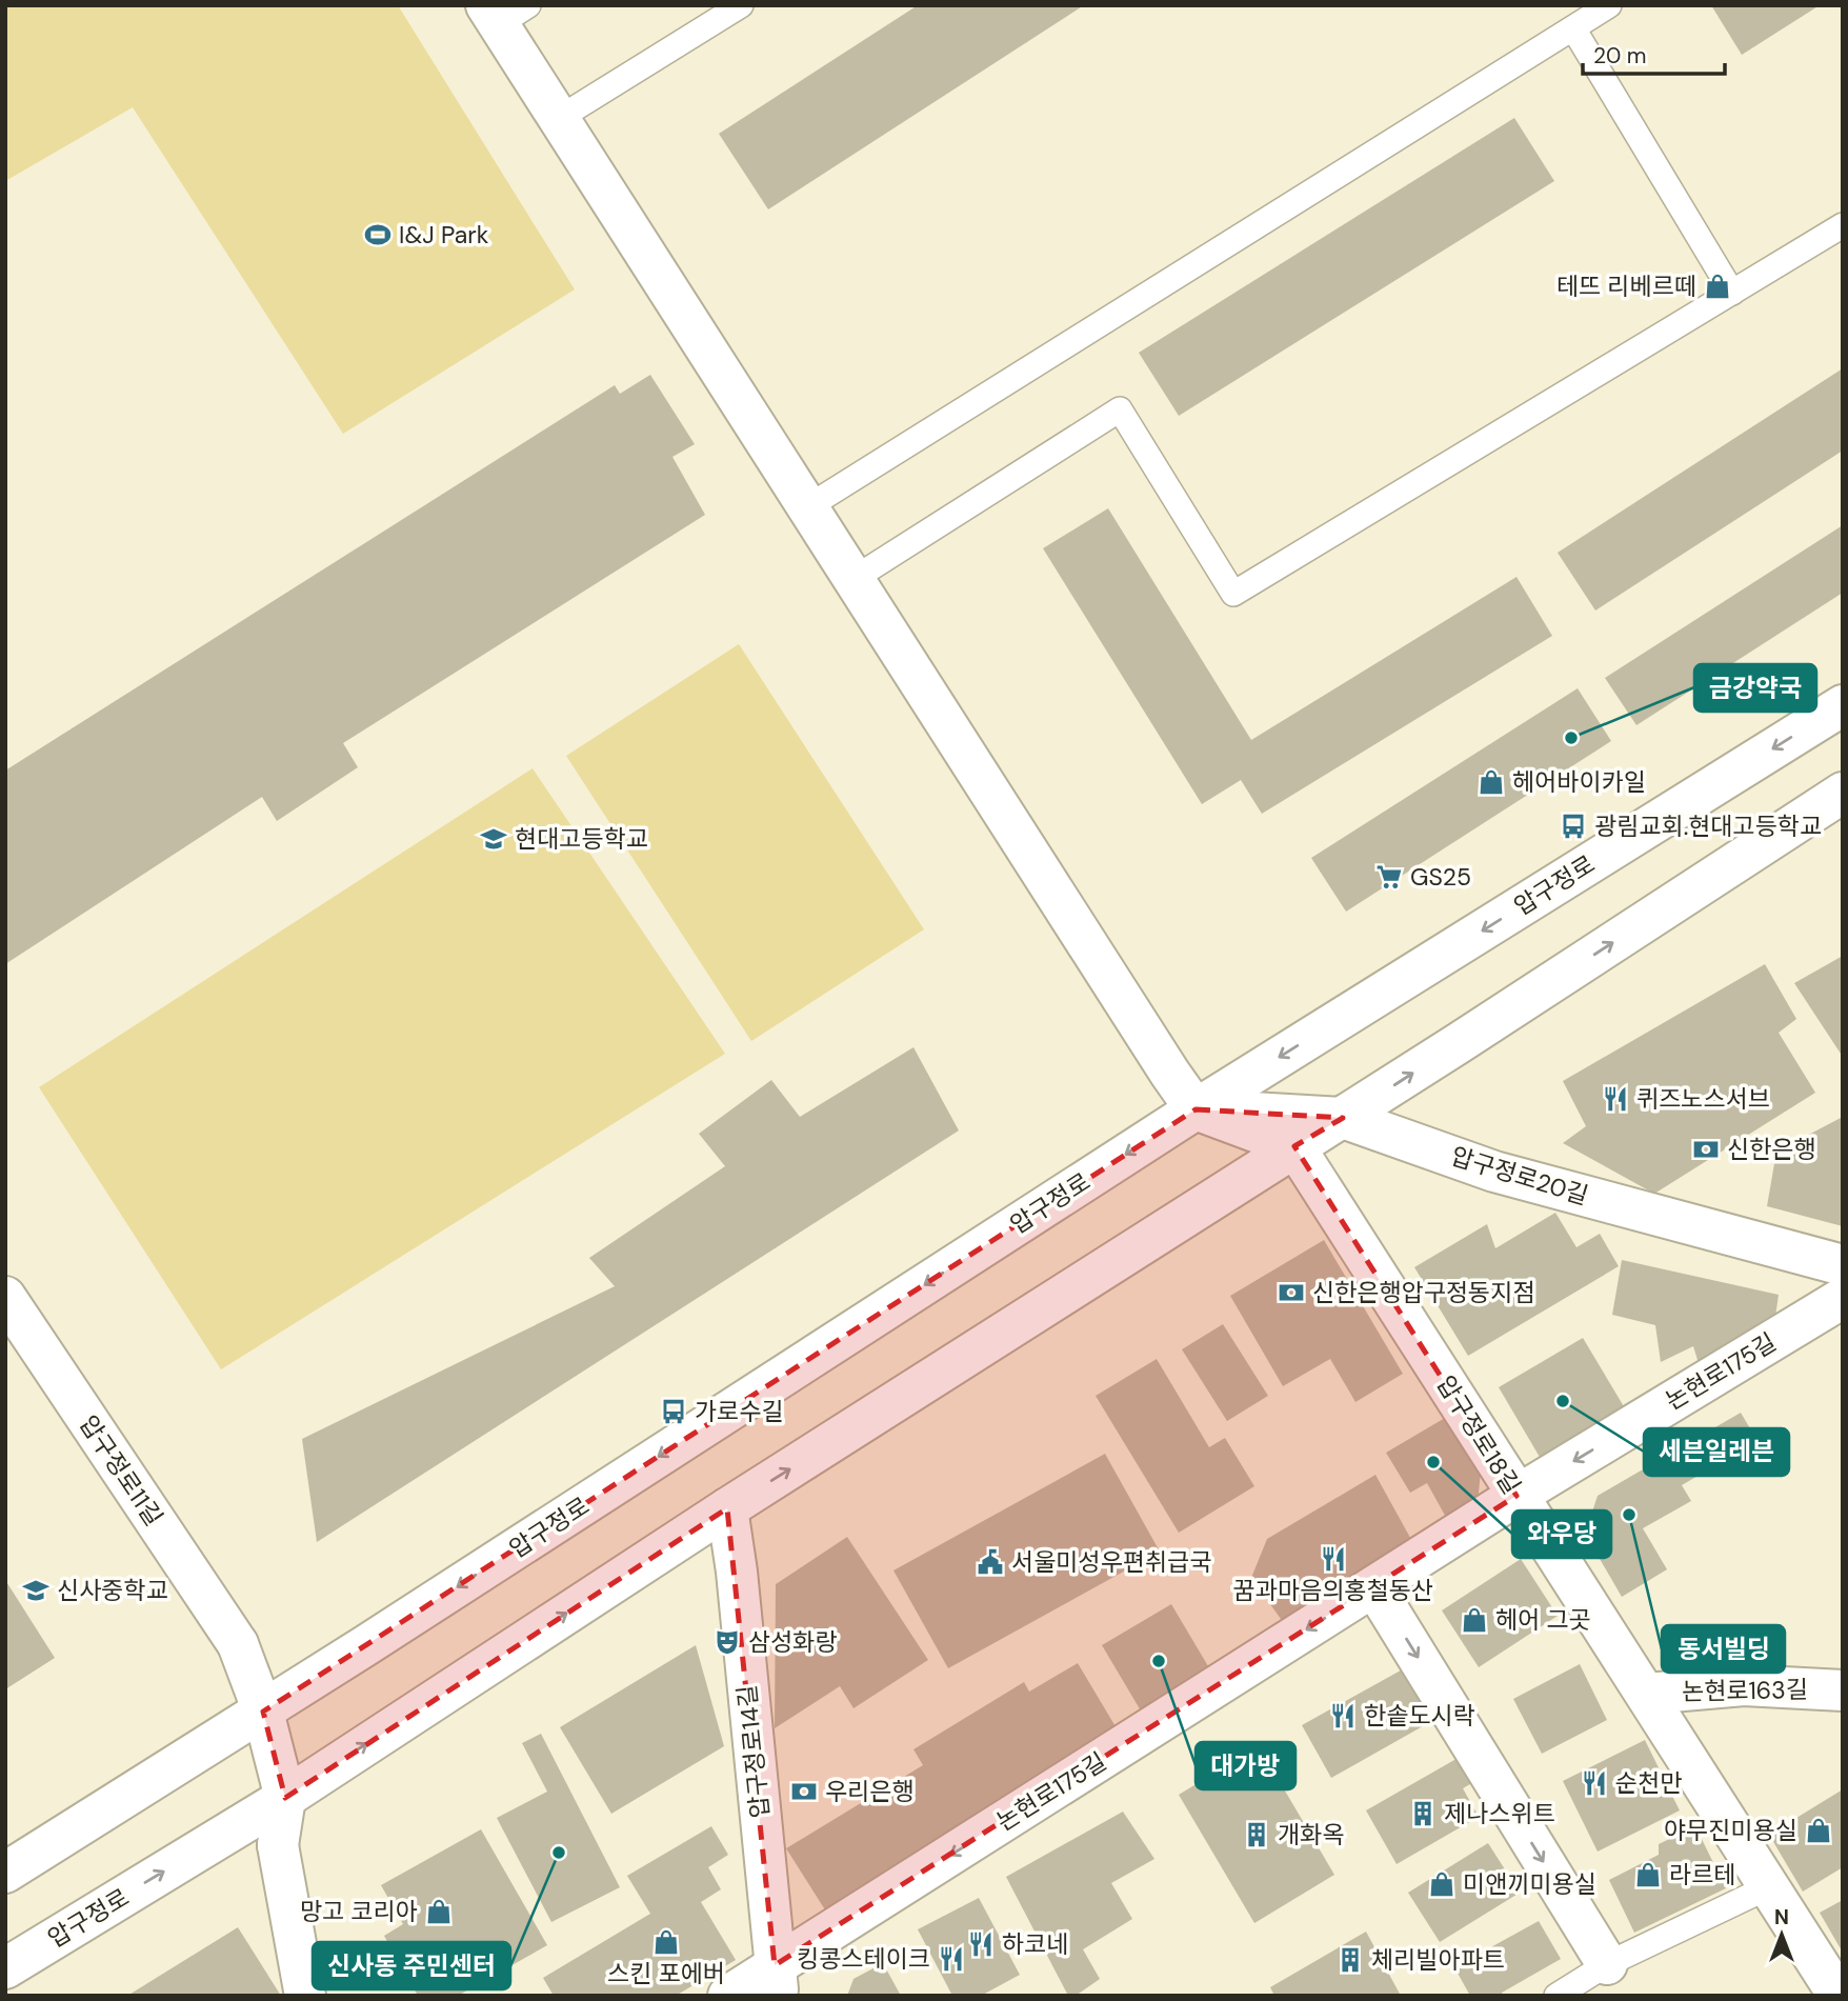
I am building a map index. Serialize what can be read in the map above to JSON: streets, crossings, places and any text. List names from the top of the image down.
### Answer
{
  "streets": {
    "street": [
      "압구정로",
      "압구정로20길",
      "논현로175길",
      "압구정로18길",
      "압구정로11길",
      "논현로163길",
      "압구정로14길"
    ]
  },
  "crossings": [
    ["압구정로", "압구정로20길"],
    ["압구정로", "압구정로18길"],
    ["압구정로", "압구정로11길"],
    ["압구정로", "압구정로14길"],
    ["논현로175길", "압구정로18길"],
    ["논현로175길", "압구정로14길"],
    ["압구정로18길", "논현로163길"]
  ],
  "one_way": ["논현로175길"],
  "places": {
    "sports": ["I&J Park"],
    "shop": [
      "테뜨 리베르떼",
      "헤어바이카일",
      "헤어 그곳",
      "야무진미용실",
      "라르테",
      "미앤끼미용실",
      "망고 코리아",
      "스킨 포에버"
    ],
    "other": [
      "금강약국",
      "세븐일레븐",
      "와우당",
      "동서빌딩",
      "대가방",
      "신사동 주민센터"
    ],
    "bus stop": ["광림교회.현대고등학교", "가로수길"],
    "school or university": ["현대고등학교", "신사중학교"],
    "supermarket": ["GS25"],
    "restaurant": [
      "퀴즈노스서브",
      "꿈과마음의홍철동산",
      "한솥도시락",
      "순천만",
      "하코네",
      "킹콩스테이크"
    ],
    "bank": ["신한은행", "신한은행압구정동지점", "우리은행"],
    "public building": ["서울미성우편취급국"],
    "theatre": ["삼성화랑"],
    "building": ["제나스위트", "개화옥", "체리빌아파트"]
  },
  "scale_bar": "20 m",
  "north": "top"
}
